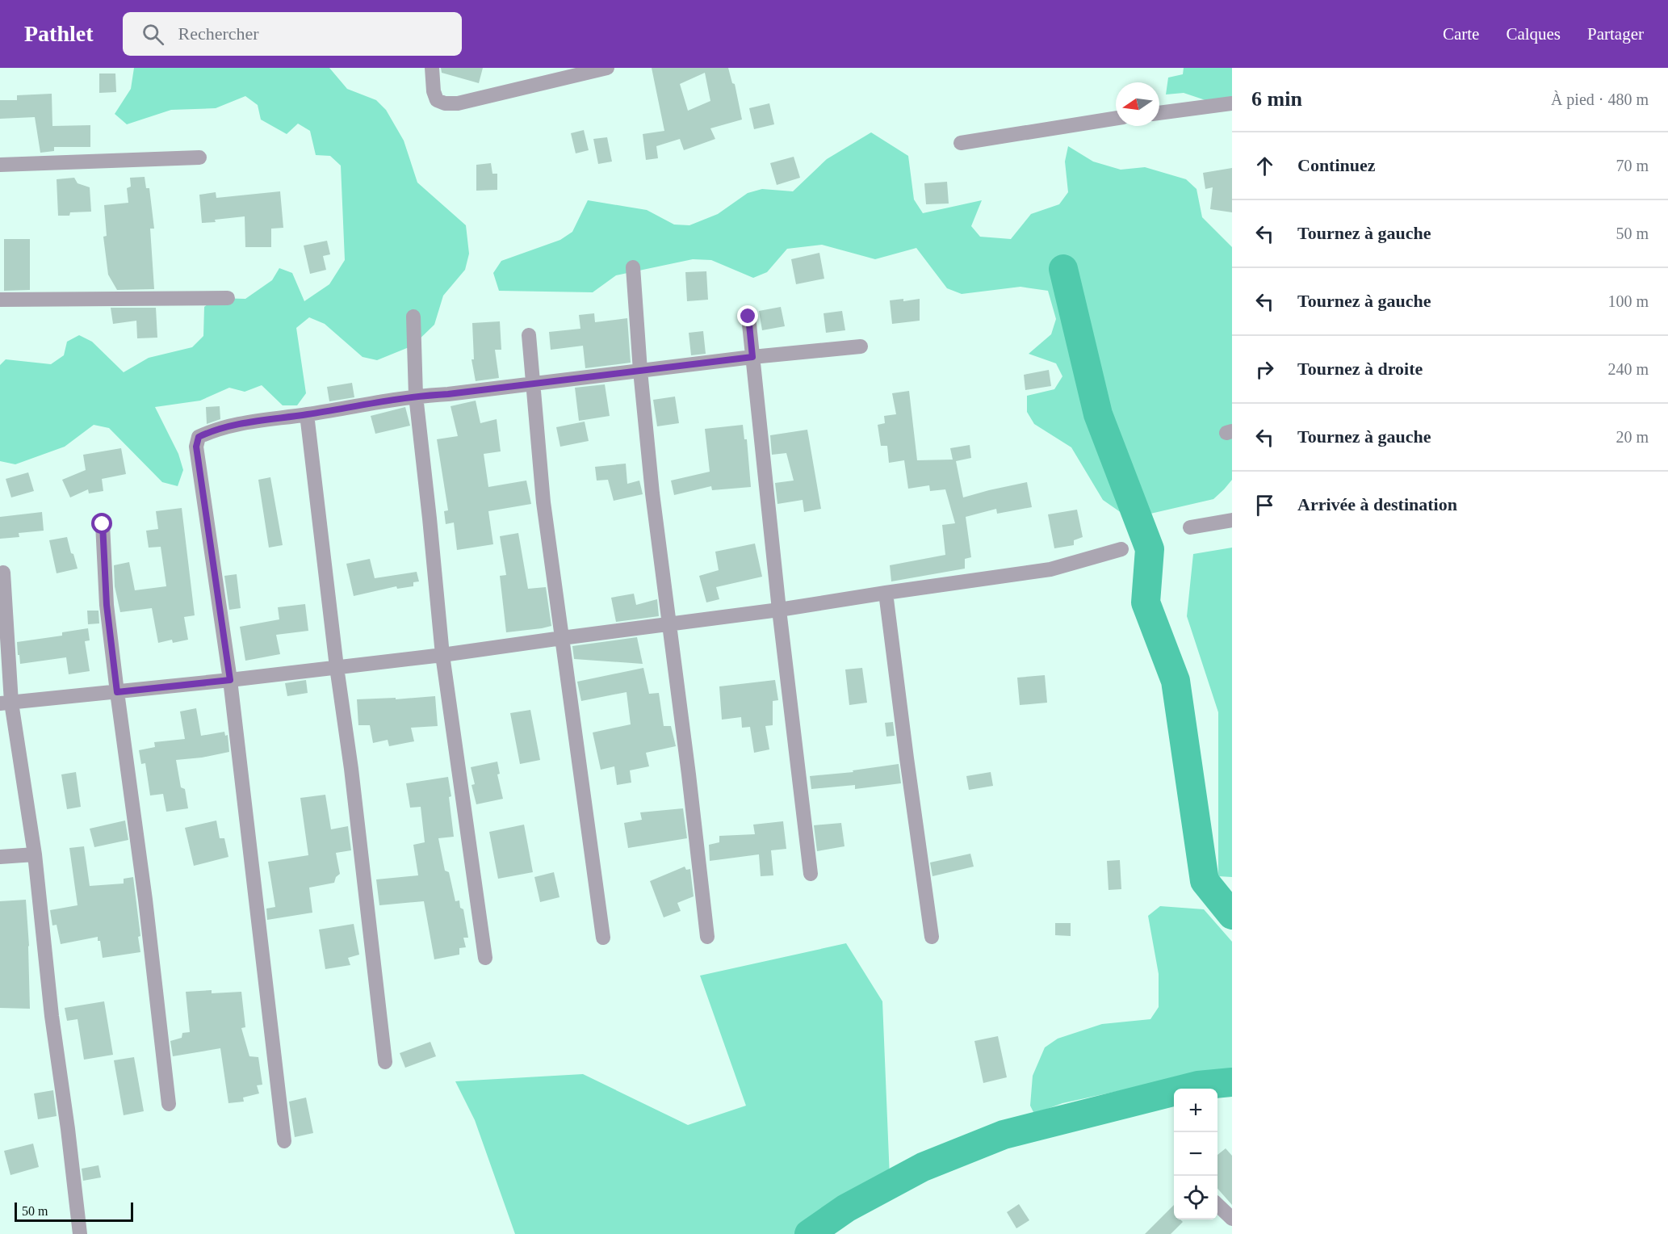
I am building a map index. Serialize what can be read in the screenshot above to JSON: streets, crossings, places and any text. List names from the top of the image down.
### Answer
{
  "scale_bar": "50 m",
  "north": "left",
  "page": {
    "header": "Pathlet",
    "search": "Rechercher",
    "nav": ["Carte", "Calques", "Partager"],
    "heading": ["6 min", "À pied · 480 m"],
    "list": [
      ["Continuez", "70 m"],
      ["Tournez à gauche", "50 m"],
      ["Tournez à gauche", "100 m"],
      ["Tournez à droite", "240 m"],
      ["Tournez à gauche", "20 m"],
      "Arrivée à destination"
    ],
    "map_buttons": ["+", "−"],
    "scale": "50 m"
  }
}
